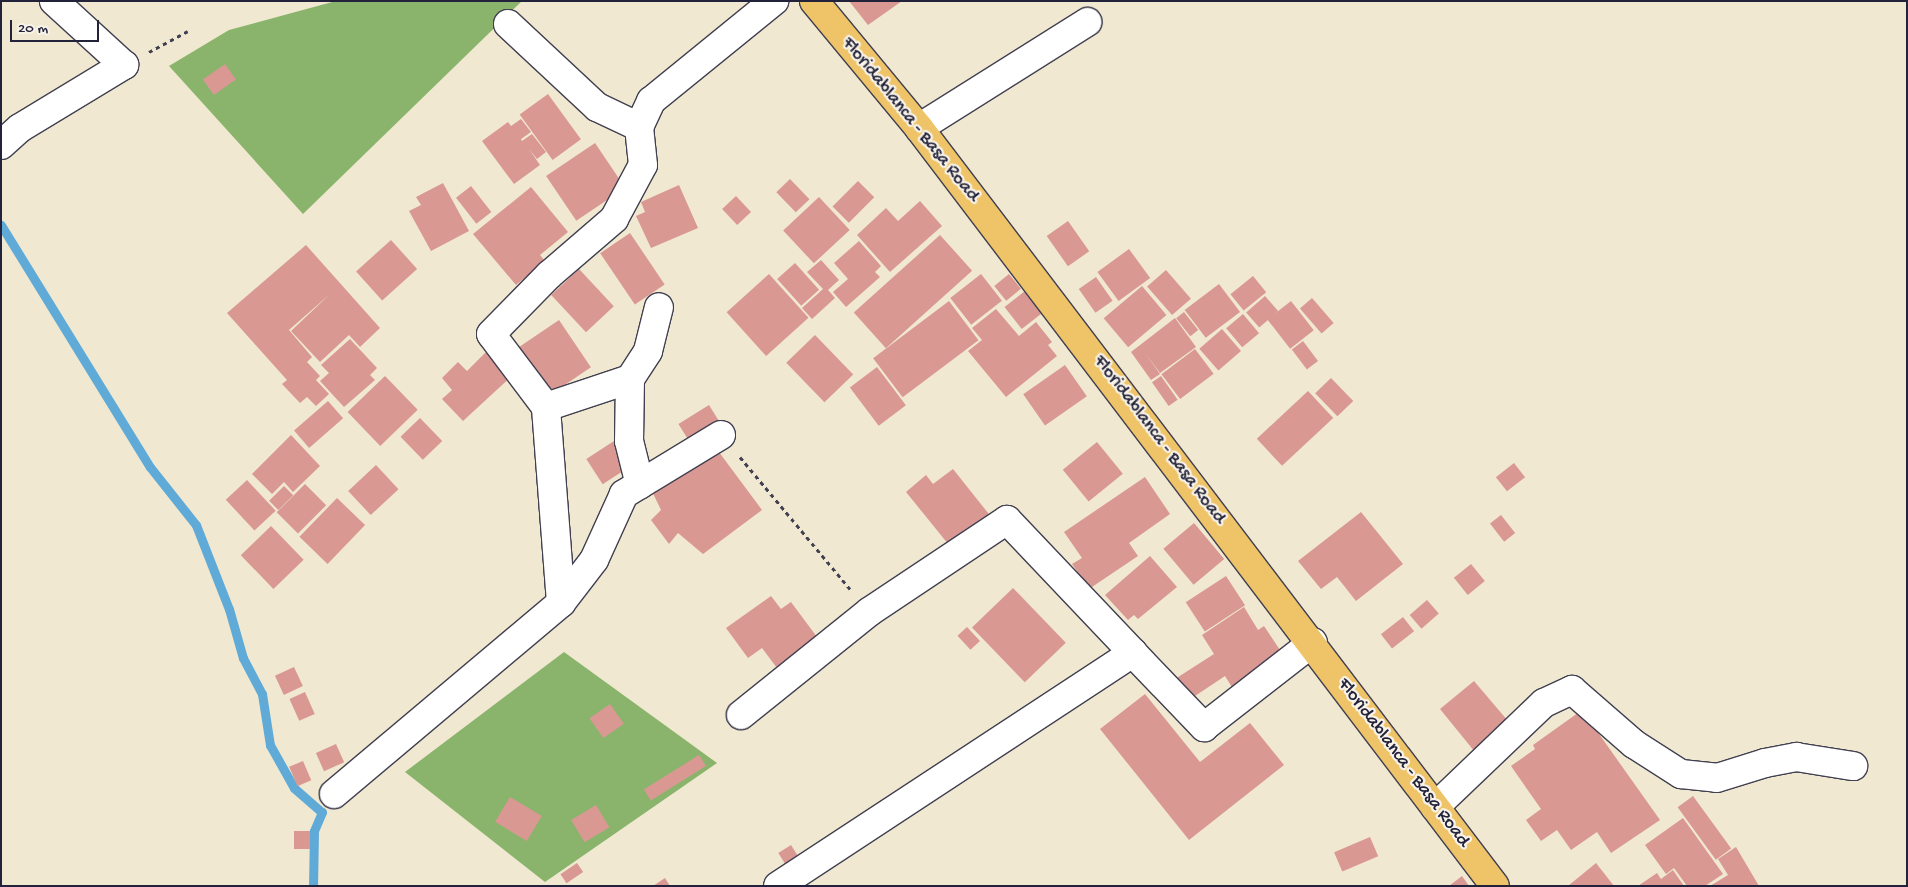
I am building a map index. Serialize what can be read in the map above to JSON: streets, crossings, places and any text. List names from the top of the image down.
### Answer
{
  "streets": {
    "main road": ["Floridablanca - Basa Road"]
  },
  "scale_bar": "20 m"
}
